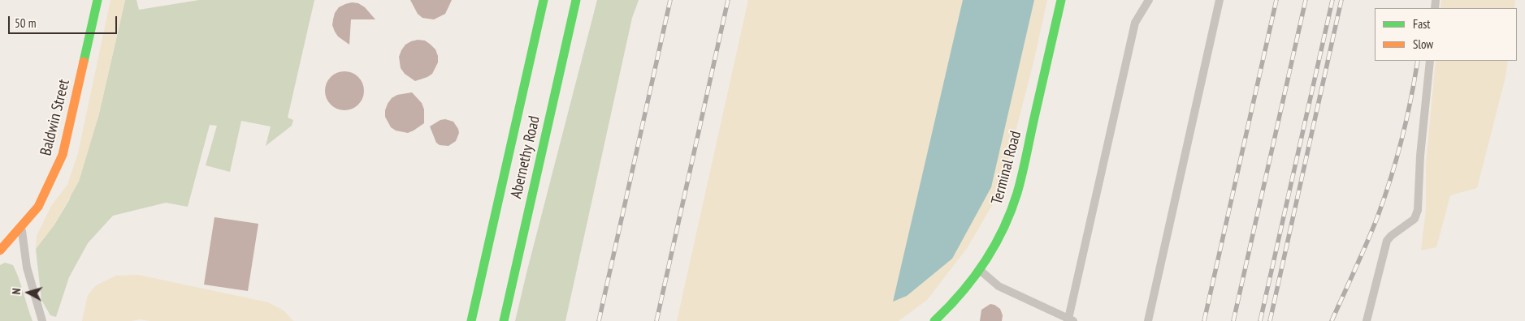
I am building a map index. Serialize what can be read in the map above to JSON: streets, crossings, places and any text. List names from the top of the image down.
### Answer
{
  "streets": {
    "main road": ["Baldwin Street", "Abernethy Road", "Terminal Road"]
  },
  "legend": ["Fast", "Slow"],
  "scale_bar": "50 m",
  "north": "left"
}
